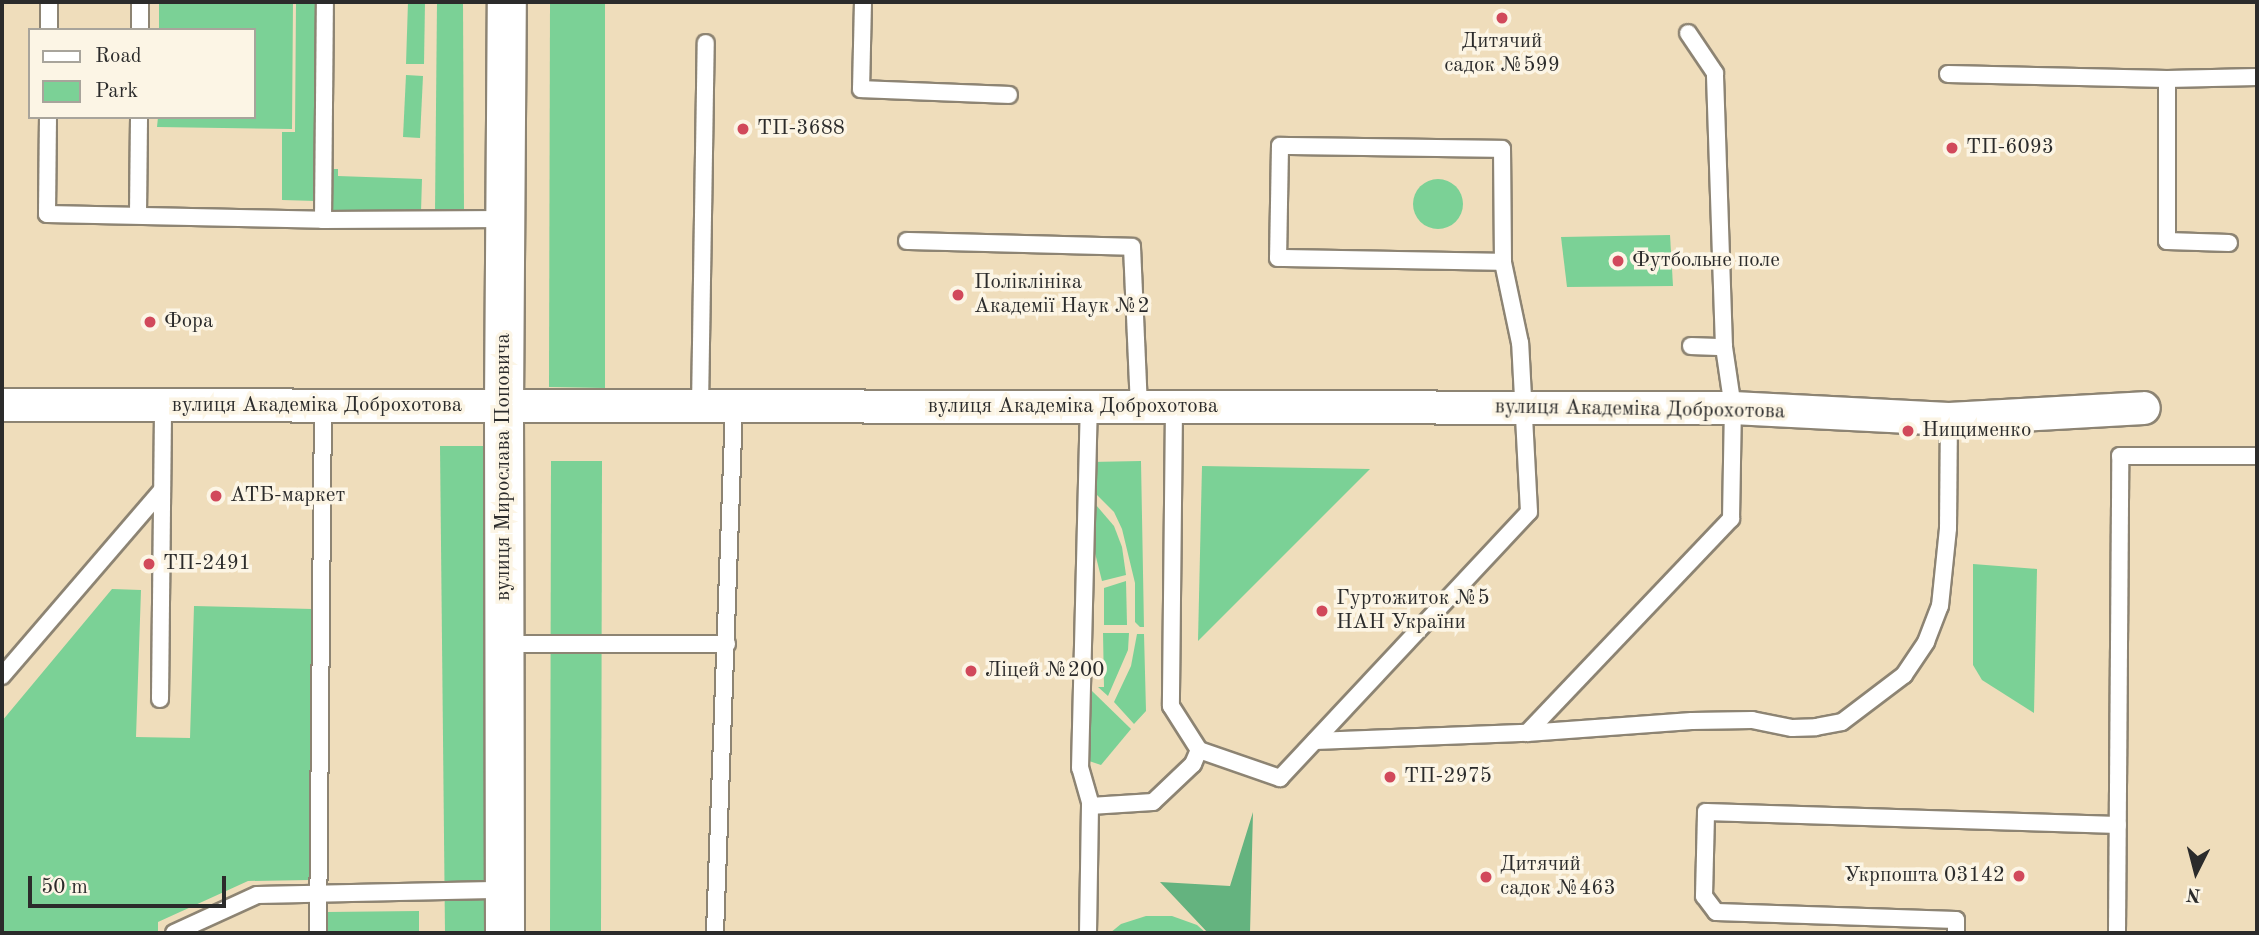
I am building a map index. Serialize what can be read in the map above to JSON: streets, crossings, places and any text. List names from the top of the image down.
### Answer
{
  "streets": {
    "street": ["вулиця Академіка Доброхотова", "вулиця Мирослава Поповича"]
  },
  "crossings": [
    ["вулиця Академіка Доброхотова", "вулиця Мирослава Поповича"]
  ],
  "places": [
    "Дитячий садок №599",
    "ТП-3688",
    "ТП-6093",
    "Футбольне поле",
    "Поліклініка Академії Наук №2",
    "Фора",
    "Нищименко",
    "АТБ-маркет",
    "ТП-2491",
    "Гуртожиток №5 НАН України",
    "Ліцей №200",
    "ТП-2975",
    "Укрпошта 03142",
    "Дитячий садок №463"
  ],
  "legend": ["Road", "Park"],
  "scale_bar": "50 m",
  "north": "bottom"
}
